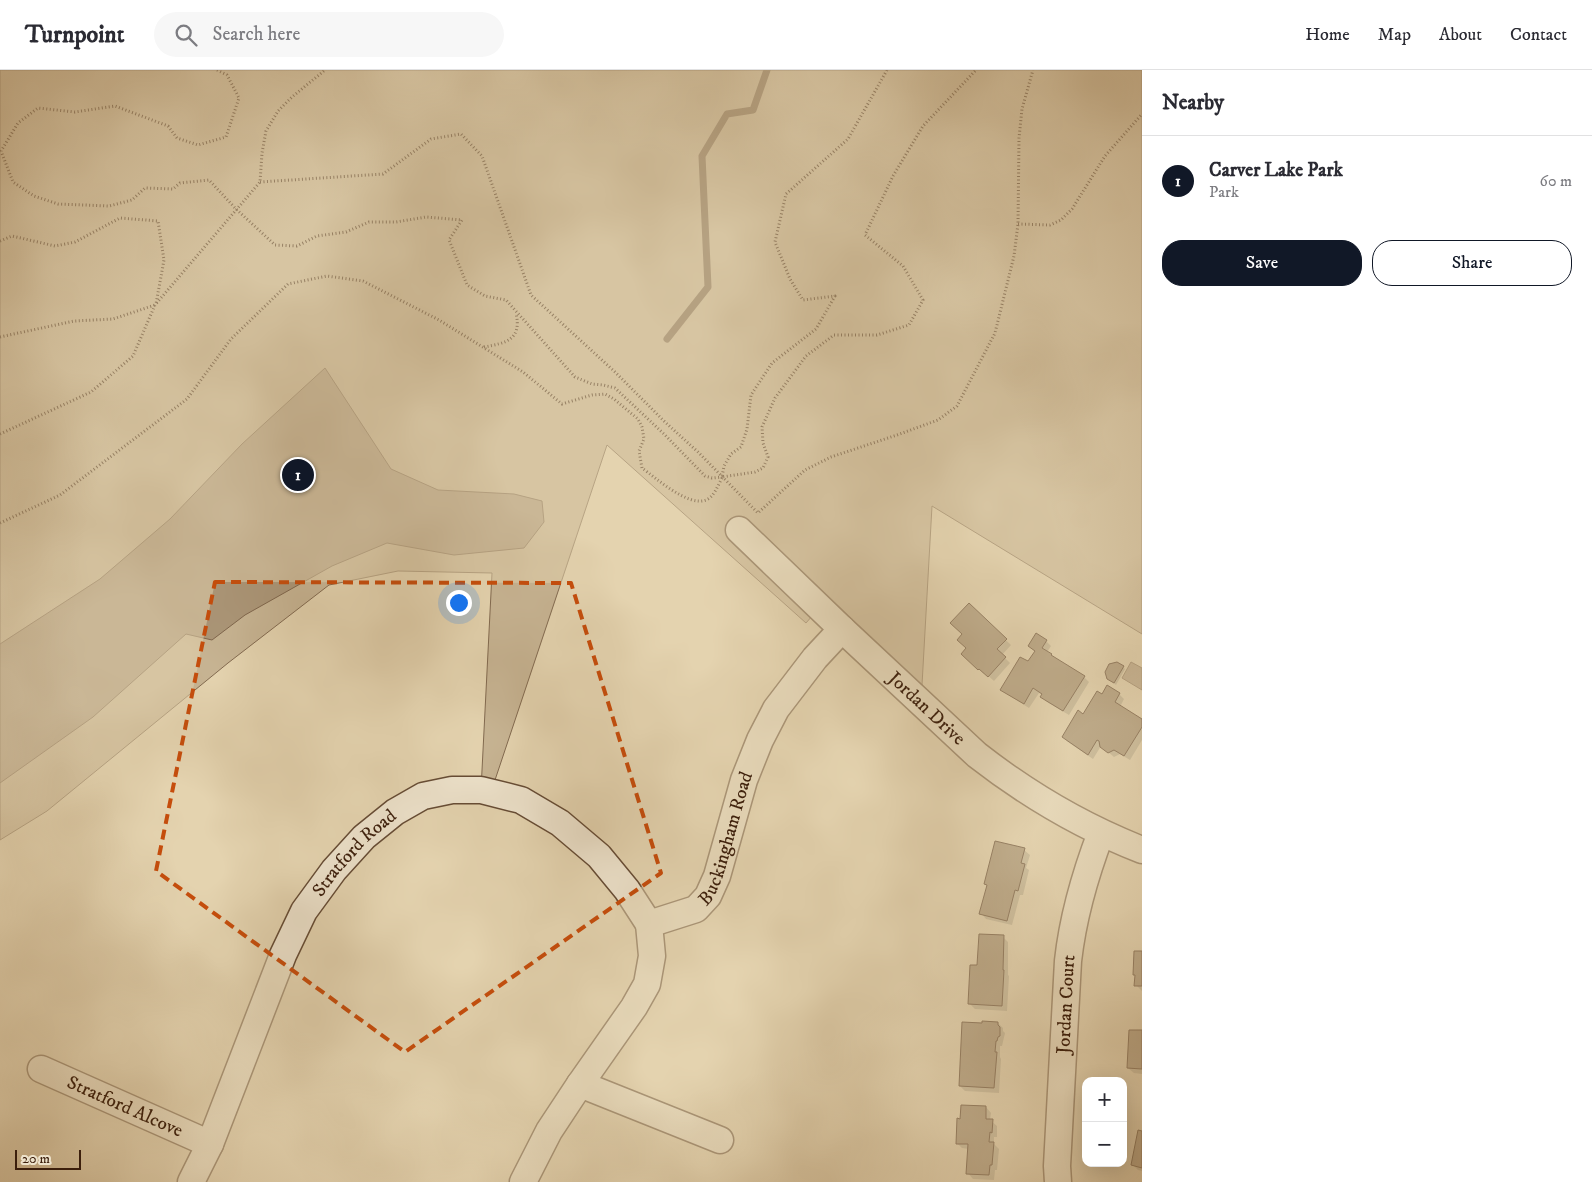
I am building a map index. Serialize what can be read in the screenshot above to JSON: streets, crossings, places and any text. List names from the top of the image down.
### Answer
{
  "streets": {
    "street": [
      "Jordan Drive",
      "Buckingham Road",
      "Stratford Road",
      "Jordan Court",
      "Stratford Alcove"
    ]
  },
  "crossings": [
    ["Jordan Drive", "Buckingham Road"],
    ["Jordan Drive", "Jordan Court"],
    ["Buckingham Road", "Stratford Road"],
    ["Stratford Road", "Stratford Alcove"]
  ],
  "scale_bar": "20 m",
  "page": {
    "header": "Turnpoint",
    "search": "Search here",
    "nav": [
      "Home",
      "Map",
      "About",
      "Contact"
    ],
    "heading": "Nearby",
    "list": [
      {
        "mark": "1",
        "name": "Carver Lake Park",
        "note": "Park",
        "value": "60 m"
      }
    ],
    "buttons": ["Save", "Share"],
    "pins": "1",
    "map_buttons": ["+", "−"],
    "scale": "20 m"
  }
}
